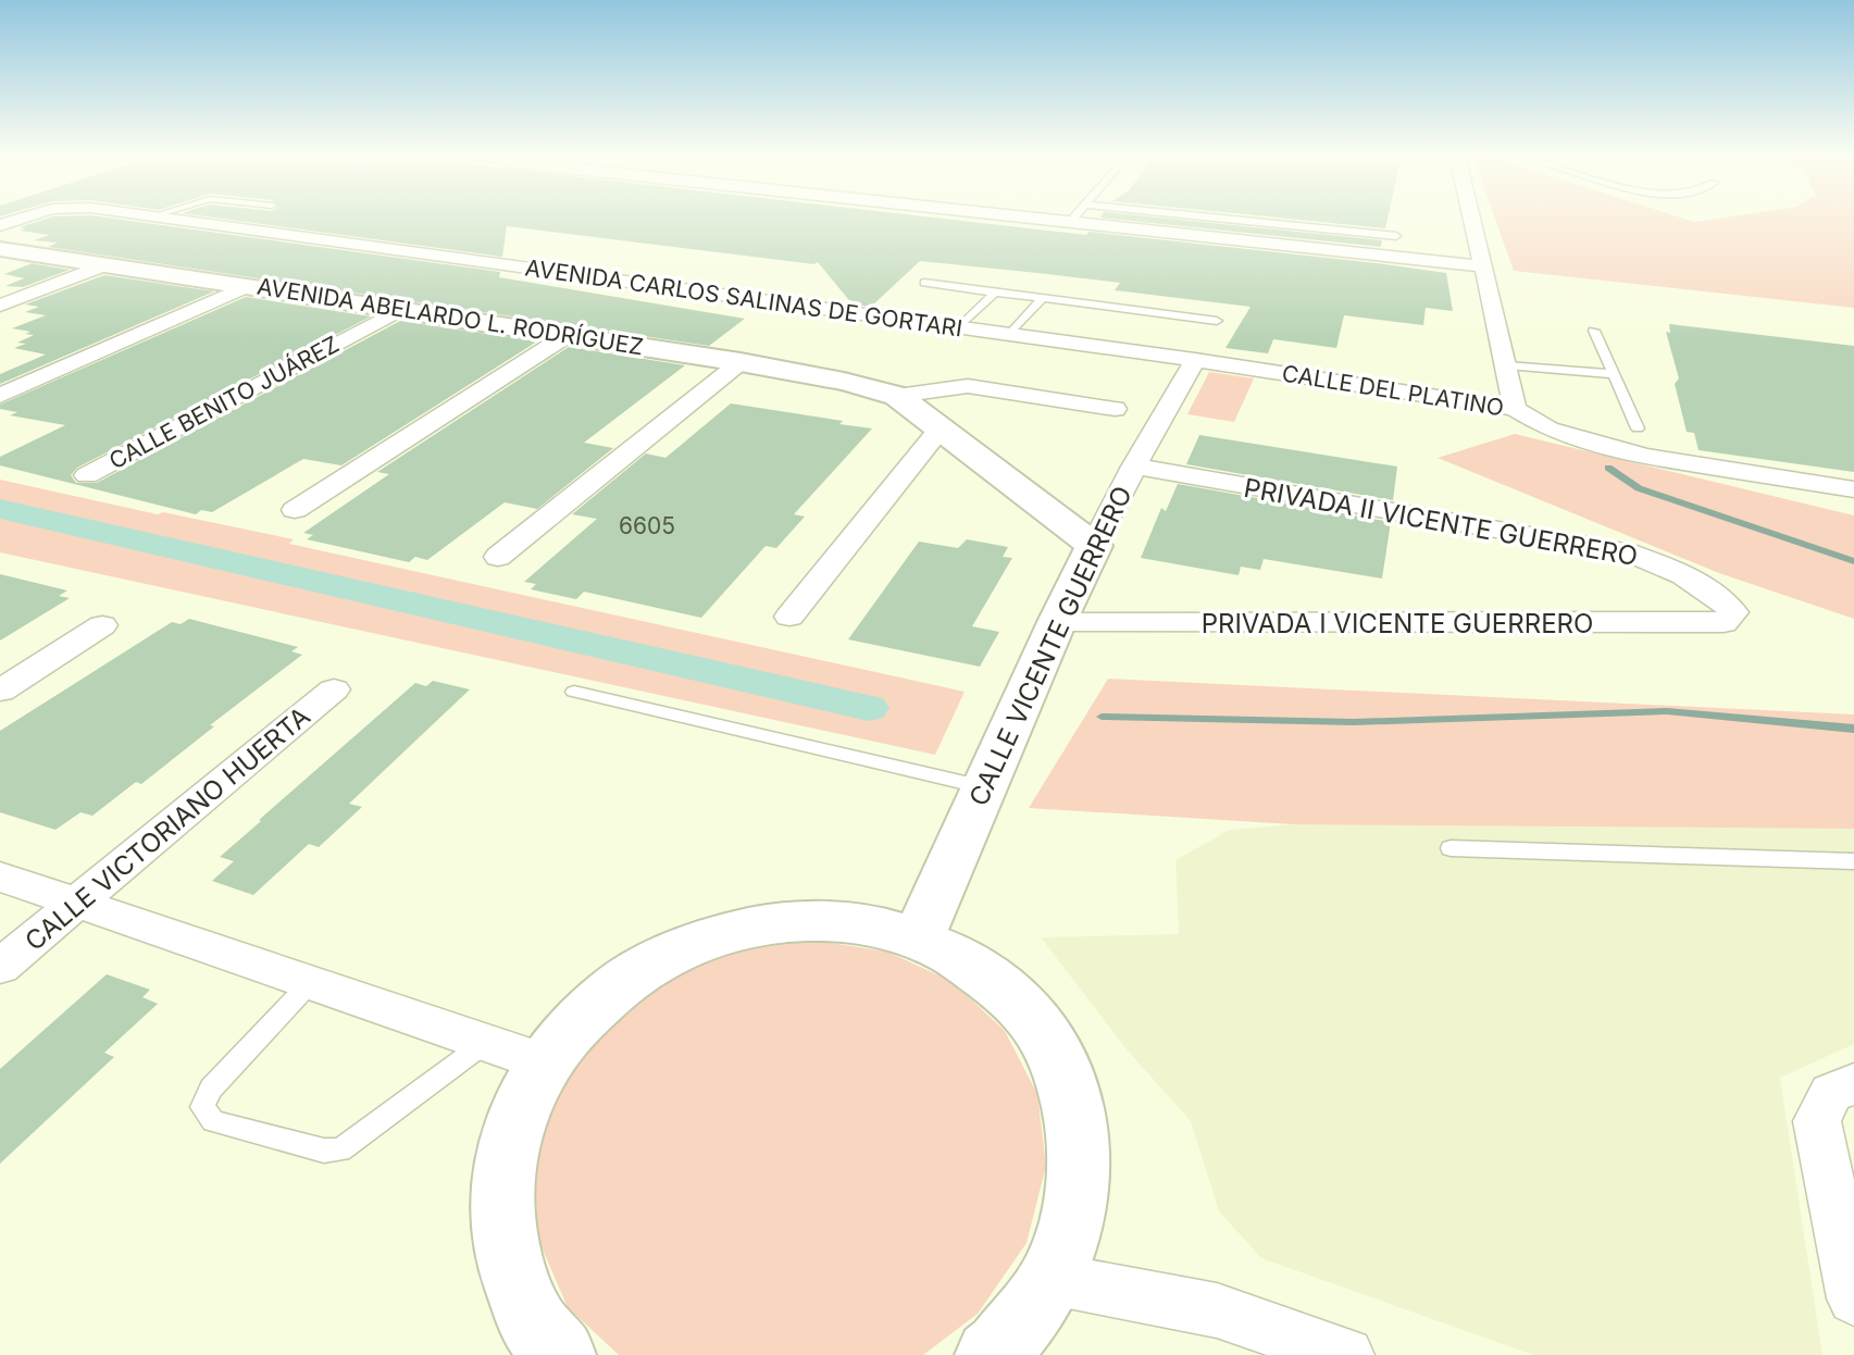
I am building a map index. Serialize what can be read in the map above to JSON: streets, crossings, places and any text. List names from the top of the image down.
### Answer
{
  "streets": {
    "street": [
      "AVENIDA CARLOS SALINAS DE GORTARI",
      "AVENIDA ABELARDO L. RODRÍGUEZ",
      "CALLE DEL PLATINO",
      "CALLE BENITO JUÁREZ",
      "PRIVADA II VICENTE GUERRERO",
      "PRIVADA I VICENTE GUERRERO",
      "CALLE VICENTE GUERRERO",
      "CALLE VICTORIANO HUERTA"
    ]
  },
  "crossings": [
    ["AVENIDA CARLOS SALINAS DE GORTARI", "CALLE DEL PLATINO"],
    ["AVENIDA CARLOS SALINAS DE GORTARI", "CALLE VICENTE GUERRERO"],
    ["AVENIDA ABELARDO L. RODRÍGUEZ", "CALLE BENITO JUÁREZ"],
    ["AVENIDA ABELARDO L. RODRÍGUEZ", "CALLE VICENTE GUERRERO"],
    ["CALLE DEL PLATINO", "CALLE VICENTE GUERRERO"],
    ["PRIVADA II VICENTE GUERRERO", "PRIVADA I VICENTE GUERRERO"],
    ["PRIVADA II VICENTE GUERRERO", "CALLE VICENTE GUERRERO"],
    ["PRIVADA I VICENTE GUERRERO", "CALLE VICENTE GUERRERO"]
  ],
  "house_numbers": ["6605"]
}
